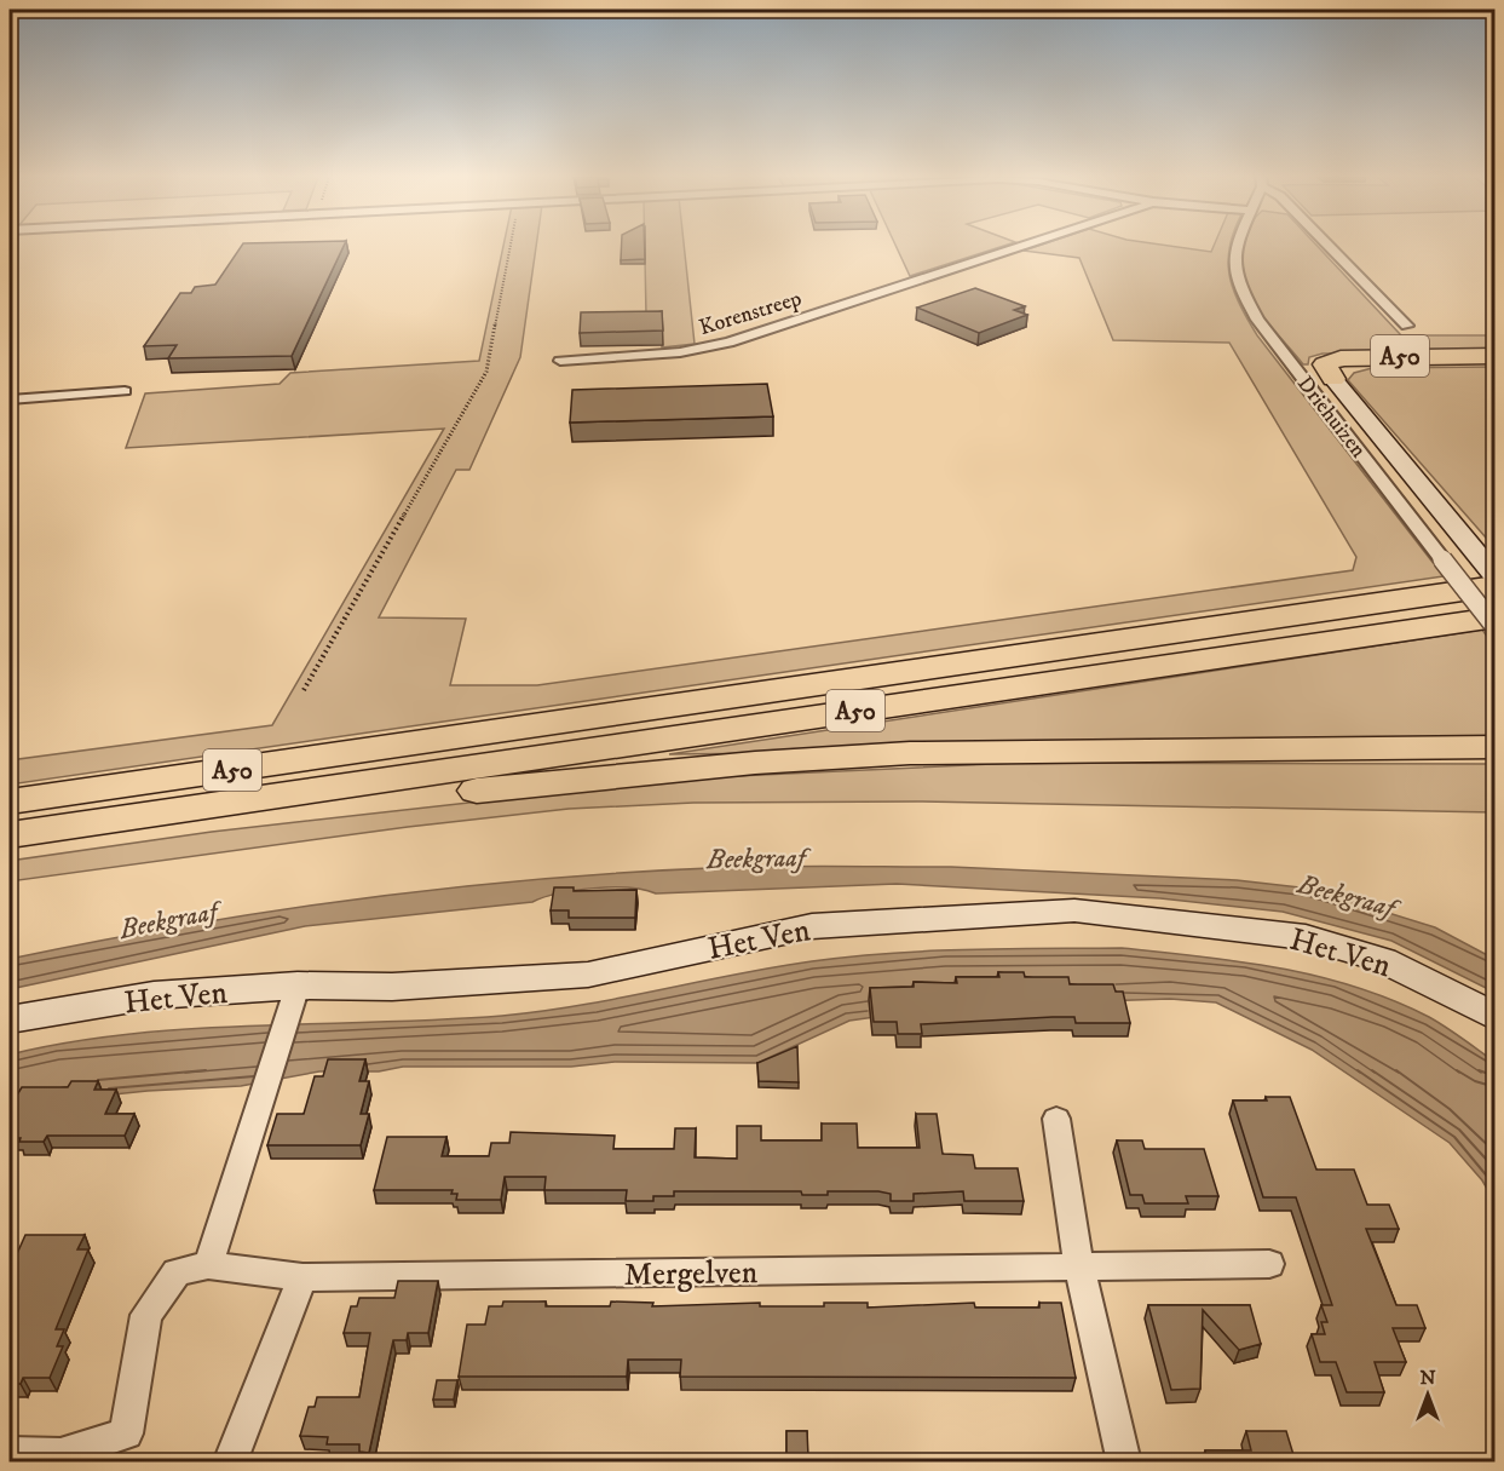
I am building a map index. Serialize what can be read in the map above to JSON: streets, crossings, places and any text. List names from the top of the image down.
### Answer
{
  "streets": {
    "highway": ["A50"],
    "street": [
      "Korenstreep",
      "Driehuizen",
      "Het Ven",
      "Mergelven"
    ]
  },
  "crossings": [
    ["A50", "Driehuizen"]
  ],
  "water": ["Beekgraaf"],
  "north": "top"
}
